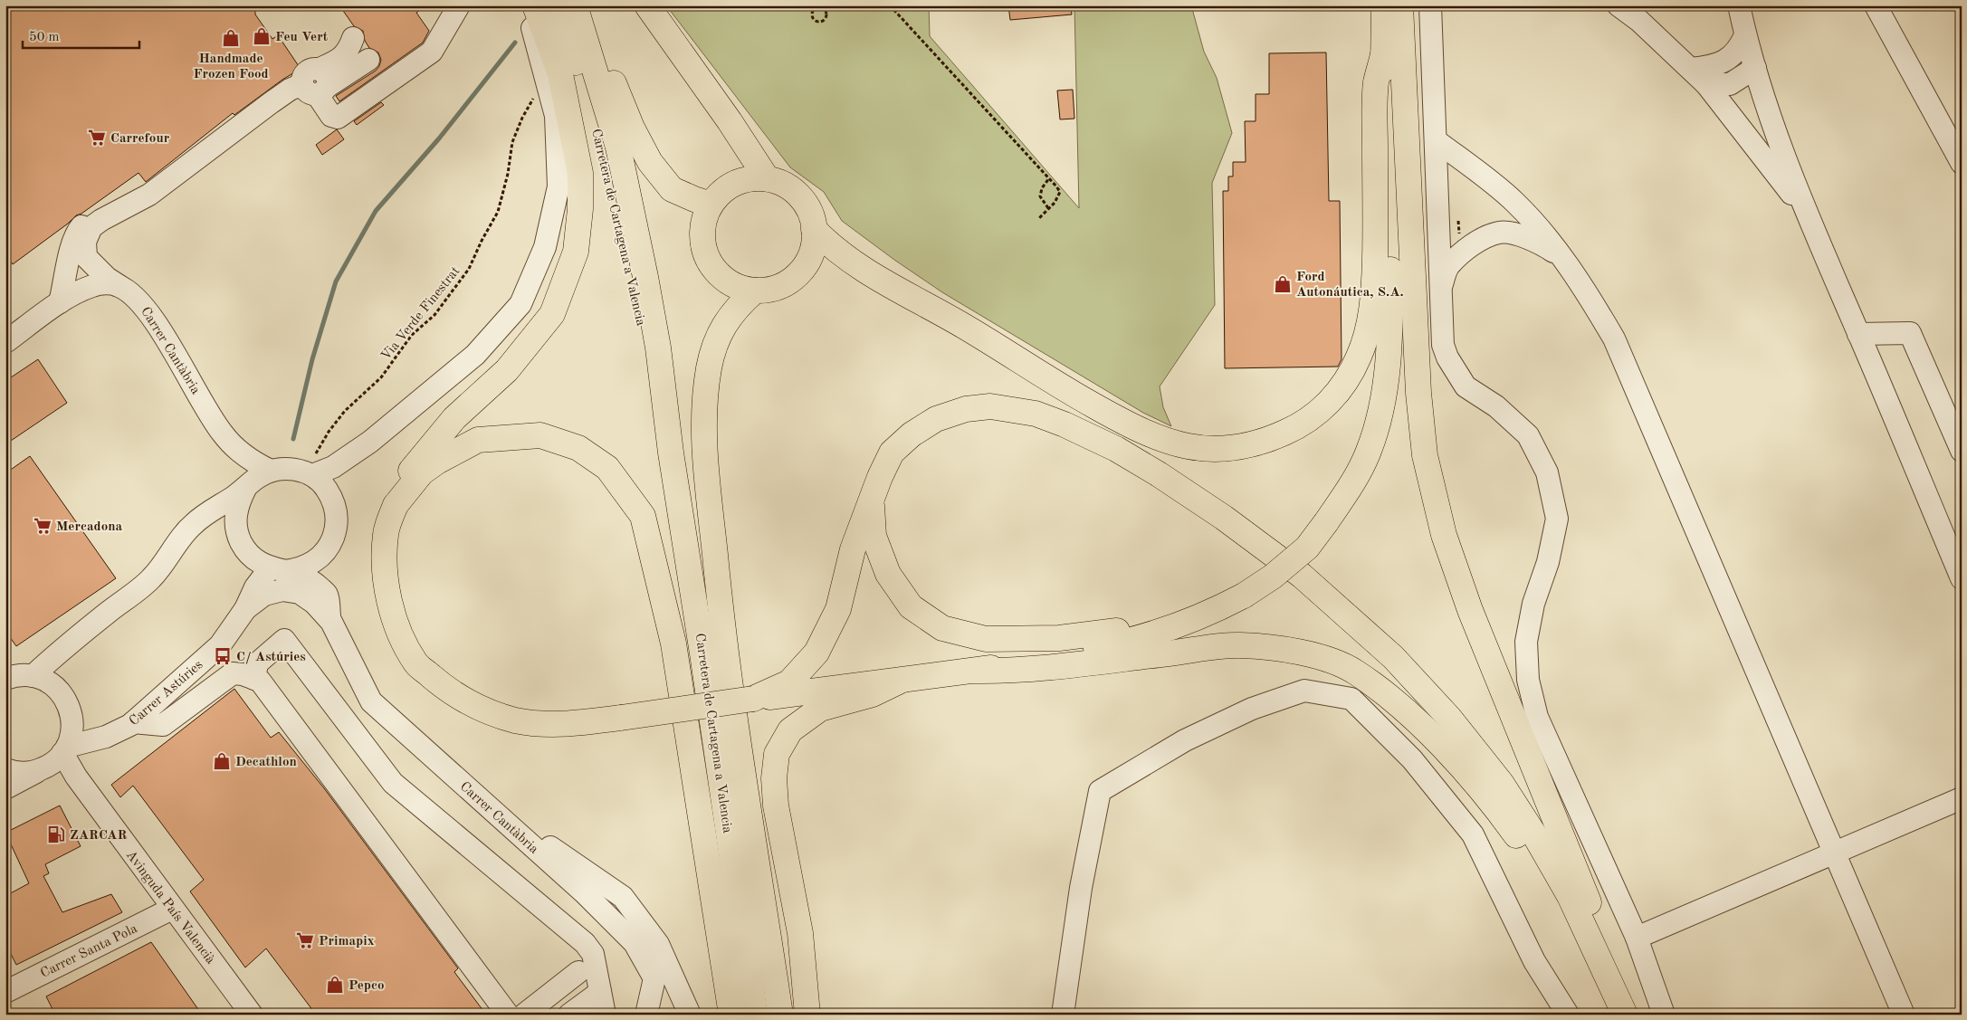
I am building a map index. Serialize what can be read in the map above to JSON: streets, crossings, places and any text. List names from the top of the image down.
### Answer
{
  "streets": {
    "main road": ["Carretera de Cartagena a Valencia"],
    "street": [
      "Carrer Cantàbria",
      "Carrer Astúries",
      "Avinguda País Valencià",
      "Carrer Santa Pola"
    ],
    "path": ["Via Verde Finestrat"]
  },
  "crossings": [
    ["Via Verde Finestrat", "Carrer Cantàbria"],
    ["Carrer Astúries", "Avinguda País Valencià"],
    ["Avinguda País Valencià", "Carrer Santa Pola"]
  ],
  "places": {
    "shop": [
      "Feu Vert",
      "Handmade Frozen Food",
      "Ford Autonáutica, S.A.",
      "Decathlon",
      "Pepco"
    ],
    "supermarket": ["Carrefour", "Mercadona", "Primapix"],
    "bus stop": ["C/ Astúries"],
    "fuel station": ["ZARCAR"]
  },
  "scale_bar": "50 m"
}
